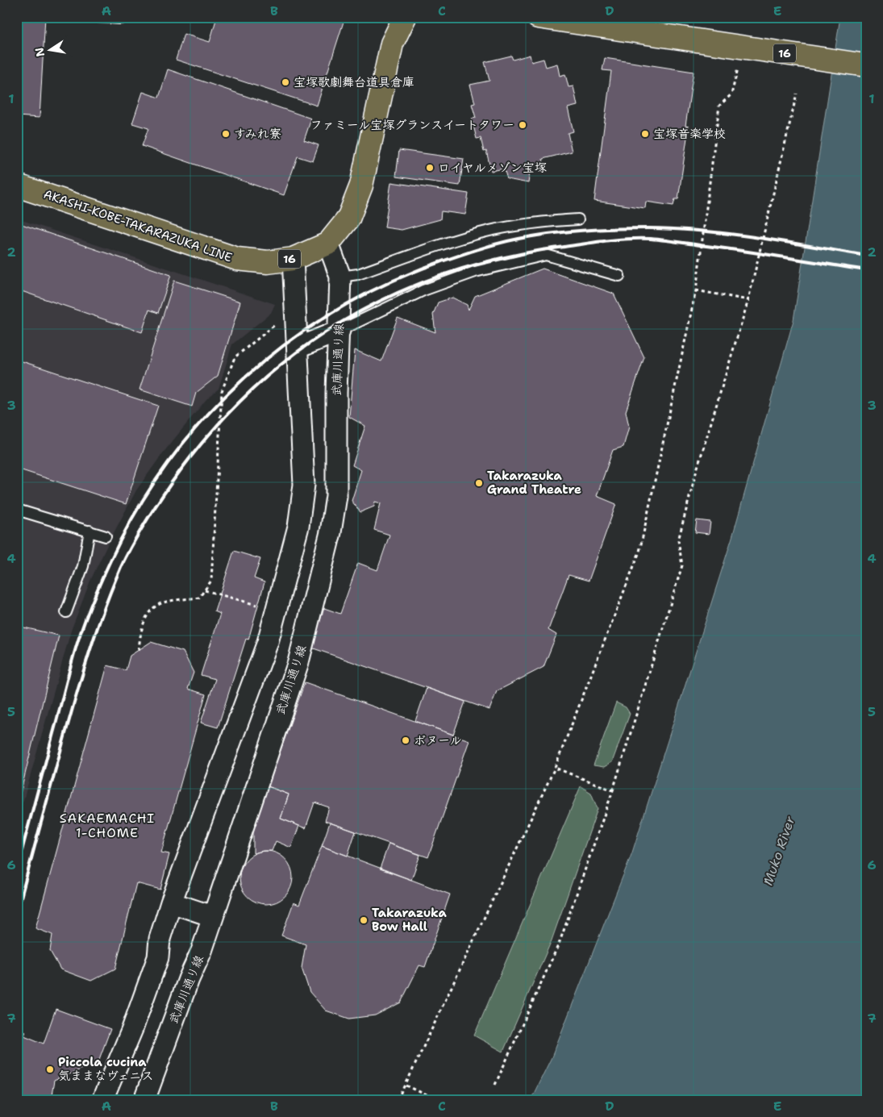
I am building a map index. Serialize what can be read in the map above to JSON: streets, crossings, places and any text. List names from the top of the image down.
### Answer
{
  "streets": {
    "main road": ["16", "AKASHI-KOBE-TAKARAZUKA LINE"],
    "street": ["武庫川通り線"]
  },
  "crossings": [
    ["AKASHI-KOBE-TAKARAZUKA LINE", "武庫川通り線"]
  ],
  "districts": ["SAKAEMACHI 1-CHOME"],
  "water": ["Muko River"],
  "places": [
    "宝塚歌劇舞台道具倉庫",
    "ファミール宝塚グランスイートタワー",
    "すみれ寮",
    "宝塚音楽学校",
    "ロイヤルメゾン宝塚",
    "Takarazuka Grand Theatre",
    "ボヌール",
    "Takarazuka Bow Hall",
    "Piccola cucina 気ままなヴェニス"
  ],
  "north": "left",
  "grid": {
    "columns": [
      "A",
      "B",
      "C",
      "D",
      "E"
    ],
    "rows": [
      "1",
      "2",
      "3",
      "4",
      "5",
      "6",
      "7"
    ]
  }
}
